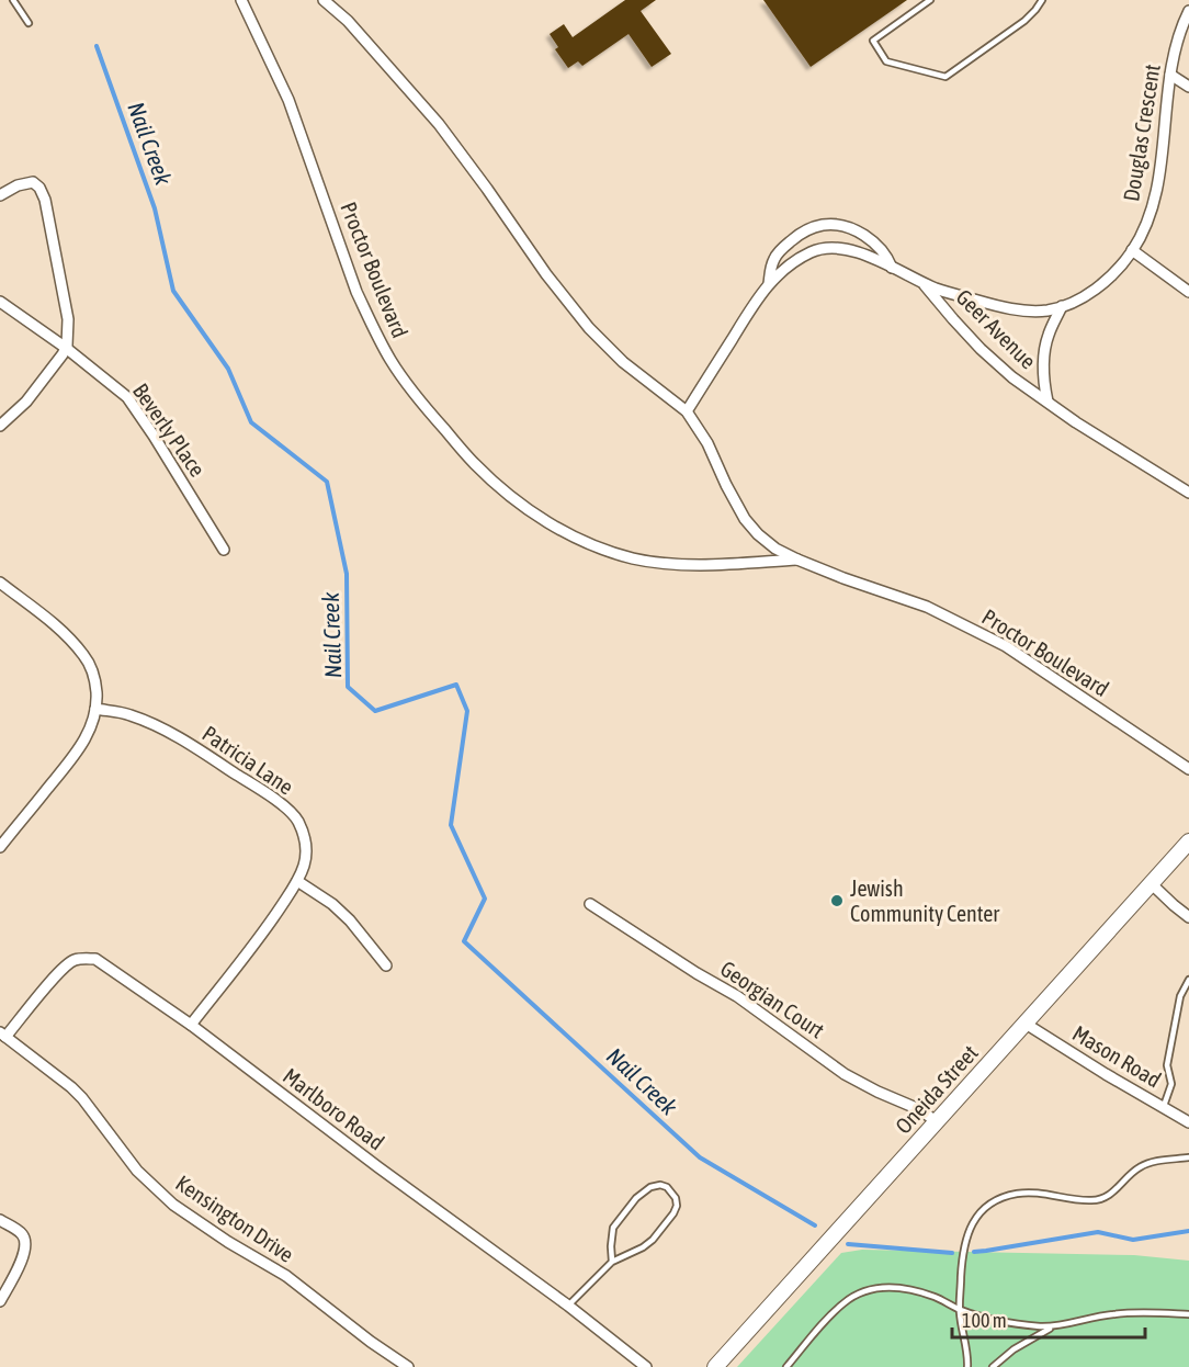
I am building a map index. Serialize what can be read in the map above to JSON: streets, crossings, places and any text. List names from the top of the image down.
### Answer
{
  "streets": {
    "street": [
      "Douglas Crescent",
      "Proctor Boulevard",
      "Geer Avenue",
      "Beverly Place",
      "Patricia Lane",
      "Georgian Court",
      "Mason Road",
      "Oneida Street",
      "Marlboro Road",
      "Kensington Drive"
    ]
  },
  "crossings": [
    ["Douglas Crescent", "Proctor Boulevard"],
    ["Douglas Crescent", "Geer Avenue"],
    ["Patricia Lane", "Marlboro Road"],
    ["Georgian Court", "Oneida Street"],
    ["Mason Road", "Oneida Street"],
    ["Marlboro Road", "Kensington Drive"]
  ],
  "water": ["Nail Creek"],
  "places": ["Jewish Community Center"],
  "scale_bar": "100 m"
}
